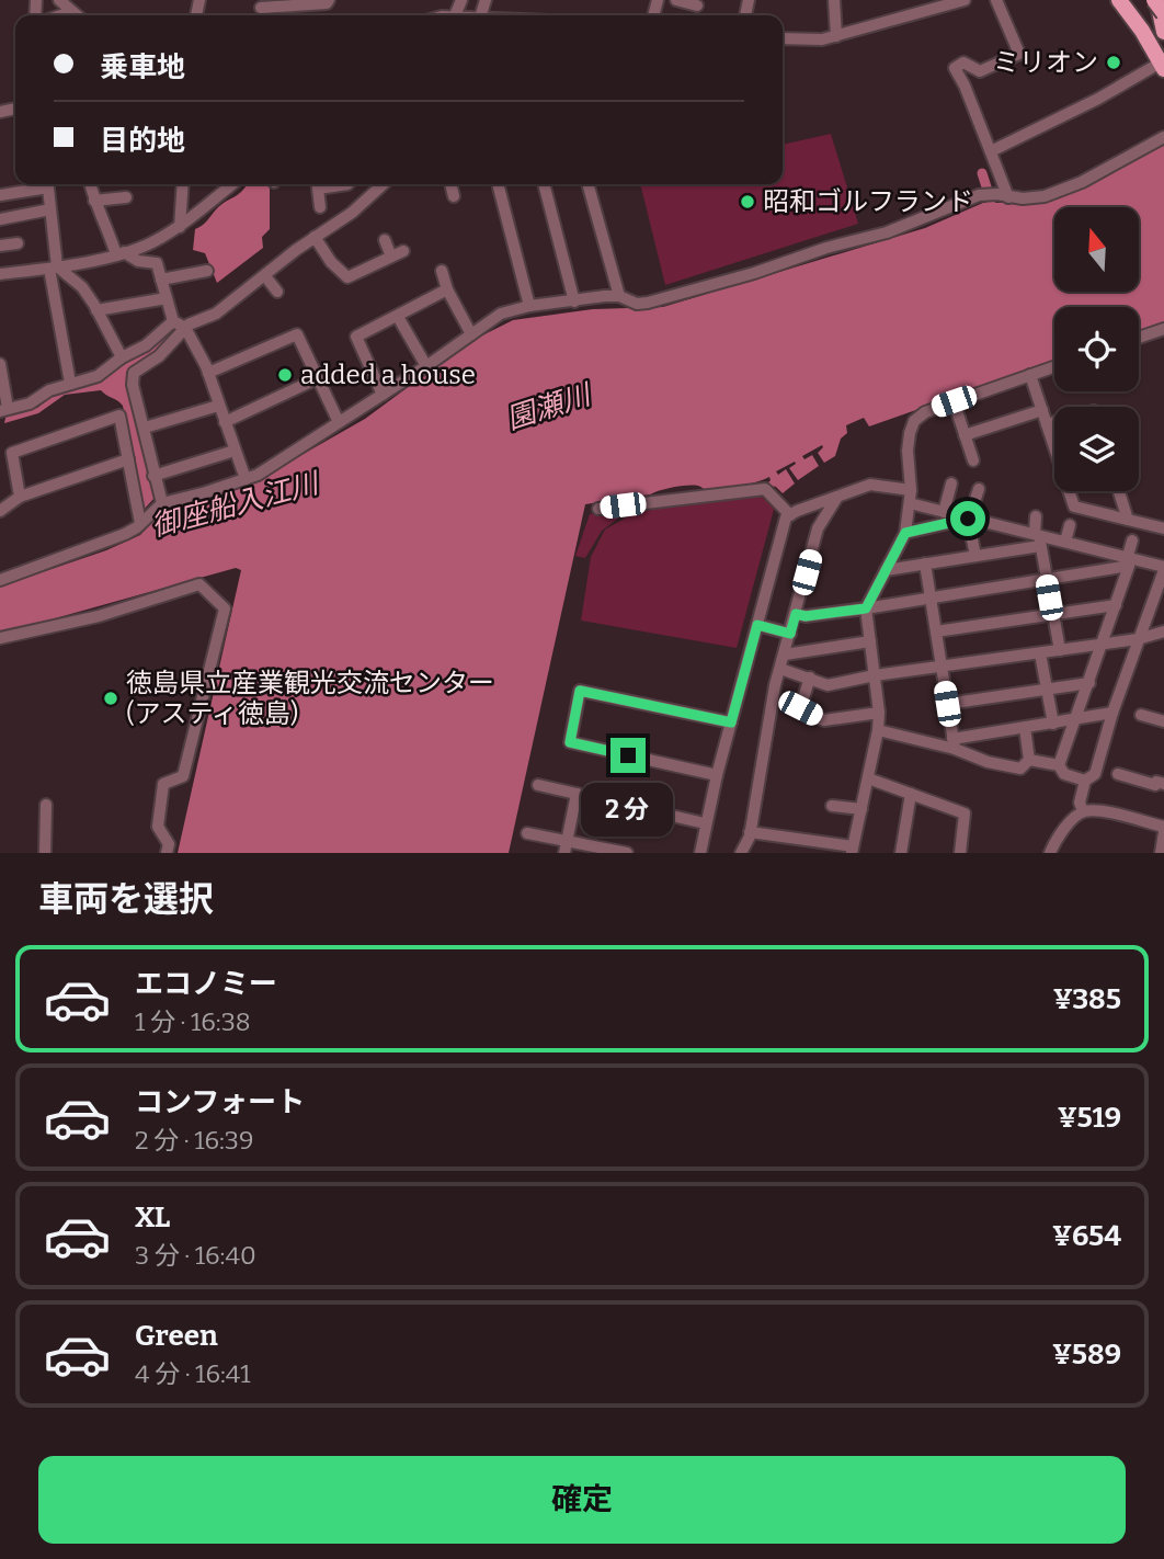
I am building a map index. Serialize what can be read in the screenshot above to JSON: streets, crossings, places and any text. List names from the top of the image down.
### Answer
{
  "water": ["園瀬川", "御座船入江川"],
  "places": [
    "ミリオン",
    "昭和ゴルフランド",
    "added a house",
    "徳島県立産業観光交流センター (アスティ徳島)"
  ],
  "north": "top",
  "page": {
    "banner": ["乗車地", "目的地"],
    "bubble": "2 分",
    "heading": "車両を選択",
    "list": [
      {
        "name": "エコノミー",
        "note": "1 分 · 16:38",
        "value": "¥385"
      },
      {
        "name": "コンフォート",
        "note": "2 分 · 16:39",
        "value": "¥519"
      },
      {
        "name": "XL",
        "note": "3 分 · 16:40",
        "value": "¥654"
      },
      {
        "name": "Green",
        "note": "4 分 · 16:41",
        "value": "¥589"
      }
    ],
    "buttons": "確定"
  }
}
